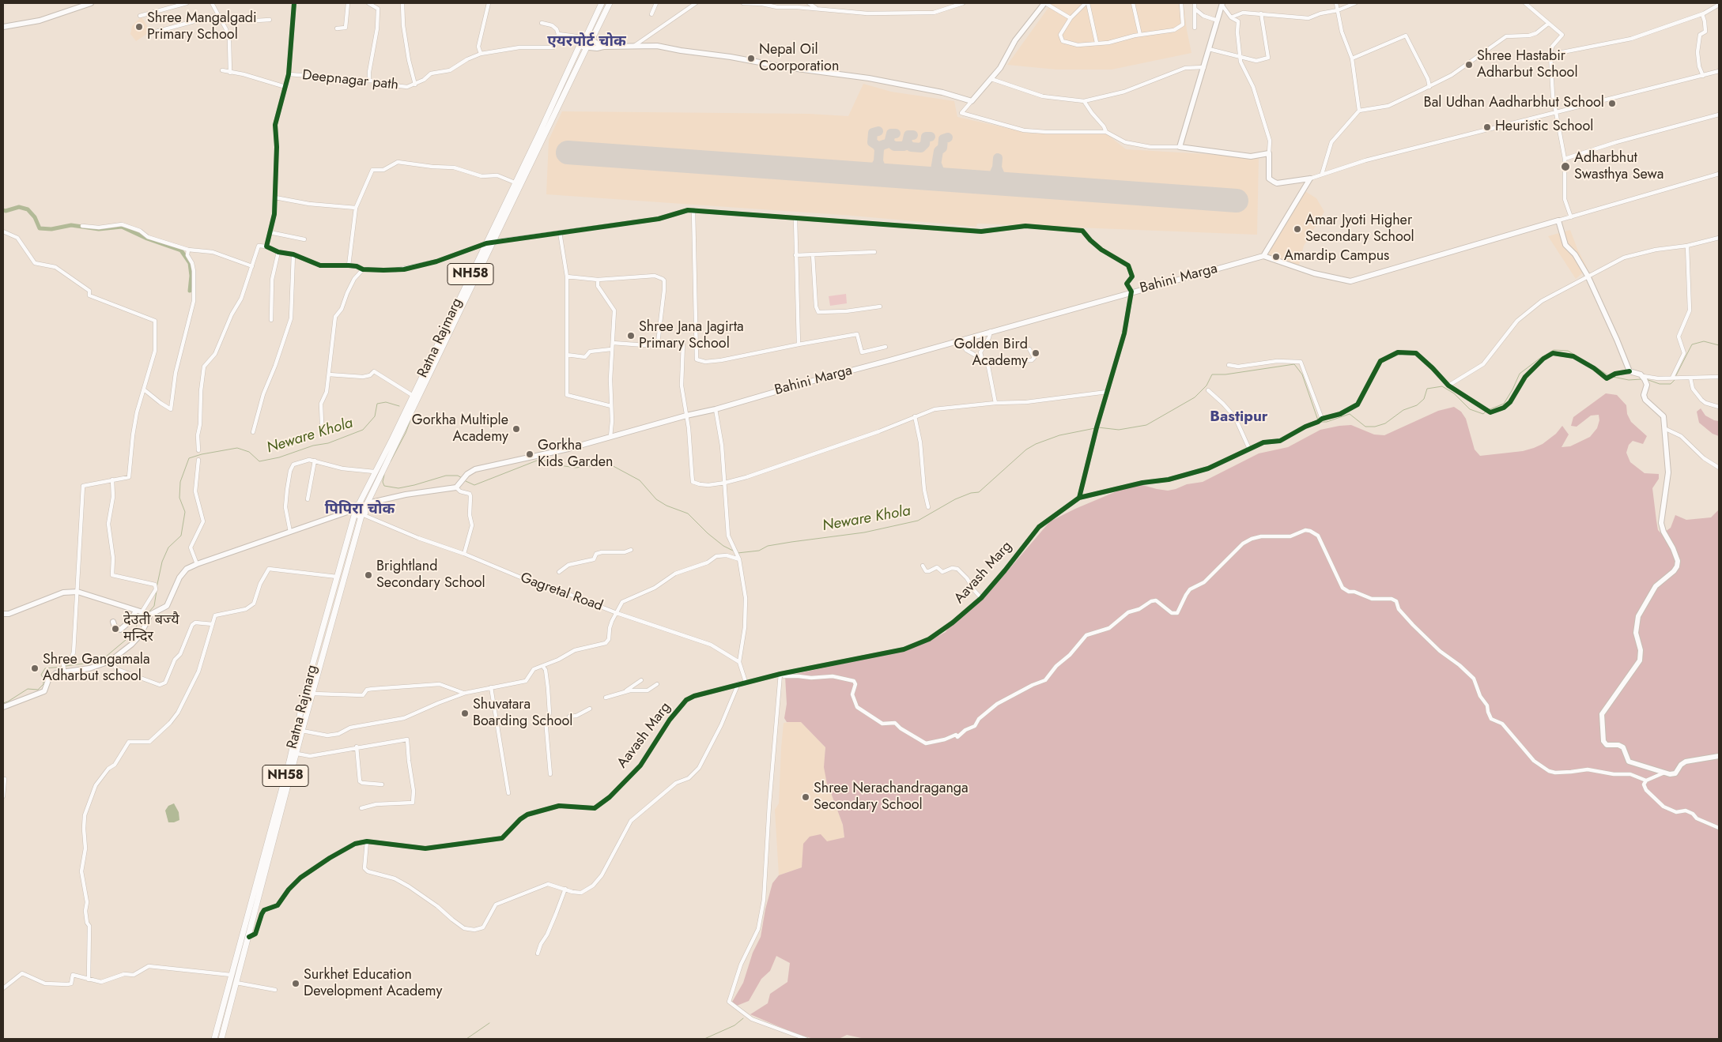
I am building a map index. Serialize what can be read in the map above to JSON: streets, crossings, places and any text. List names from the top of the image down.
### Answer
{
  "streets": {
    "main road": ["NH58", "Ratna Rajmarg"],
    "street": [
      "Deepnagar path",
      "Bahini Marga",
      "Aavash Marg",
      "Gagretal Road"
    ]
  },
  "crossings": [
    ["Ratna Rajmarg", "Aavash Marg"],
    ["Ratna Rajmarg", "Gagretal Road"]
  ],
  "districts": ["एयरपोर्ट चोक", "Bastipur", "पिपिरा चोक"],
  "water": ["Neware Khola"],
  "places": [
    "Shree Mangalgadi Primary School",
    "Nepal Oil Coorporation",
    "Shree Hastabir Adharbut School",
    "Bal Udhan Aadharbhut School",
    "Heuristic School",
    "Adharbhut Swasthya Sewa",
    "Amar Jyoti Higher Secondary School",
    "Amardip Campus",
    "Shree Jana Jagirta Primary School",
    "Golden Bird Academy",
    "Gorkha Multiple Academy",
    "Gorkha Kids Garden",
    "Brightland Secondary School",
    "देउती बज्यै मन्दिर",
    "Shree Gangamala Adharbut school",
    "Shuvatara Boarding School",
    "Shree Nerachandraganga Secondary School",
    "Surkhet Education Development Academy"
  ]
}
